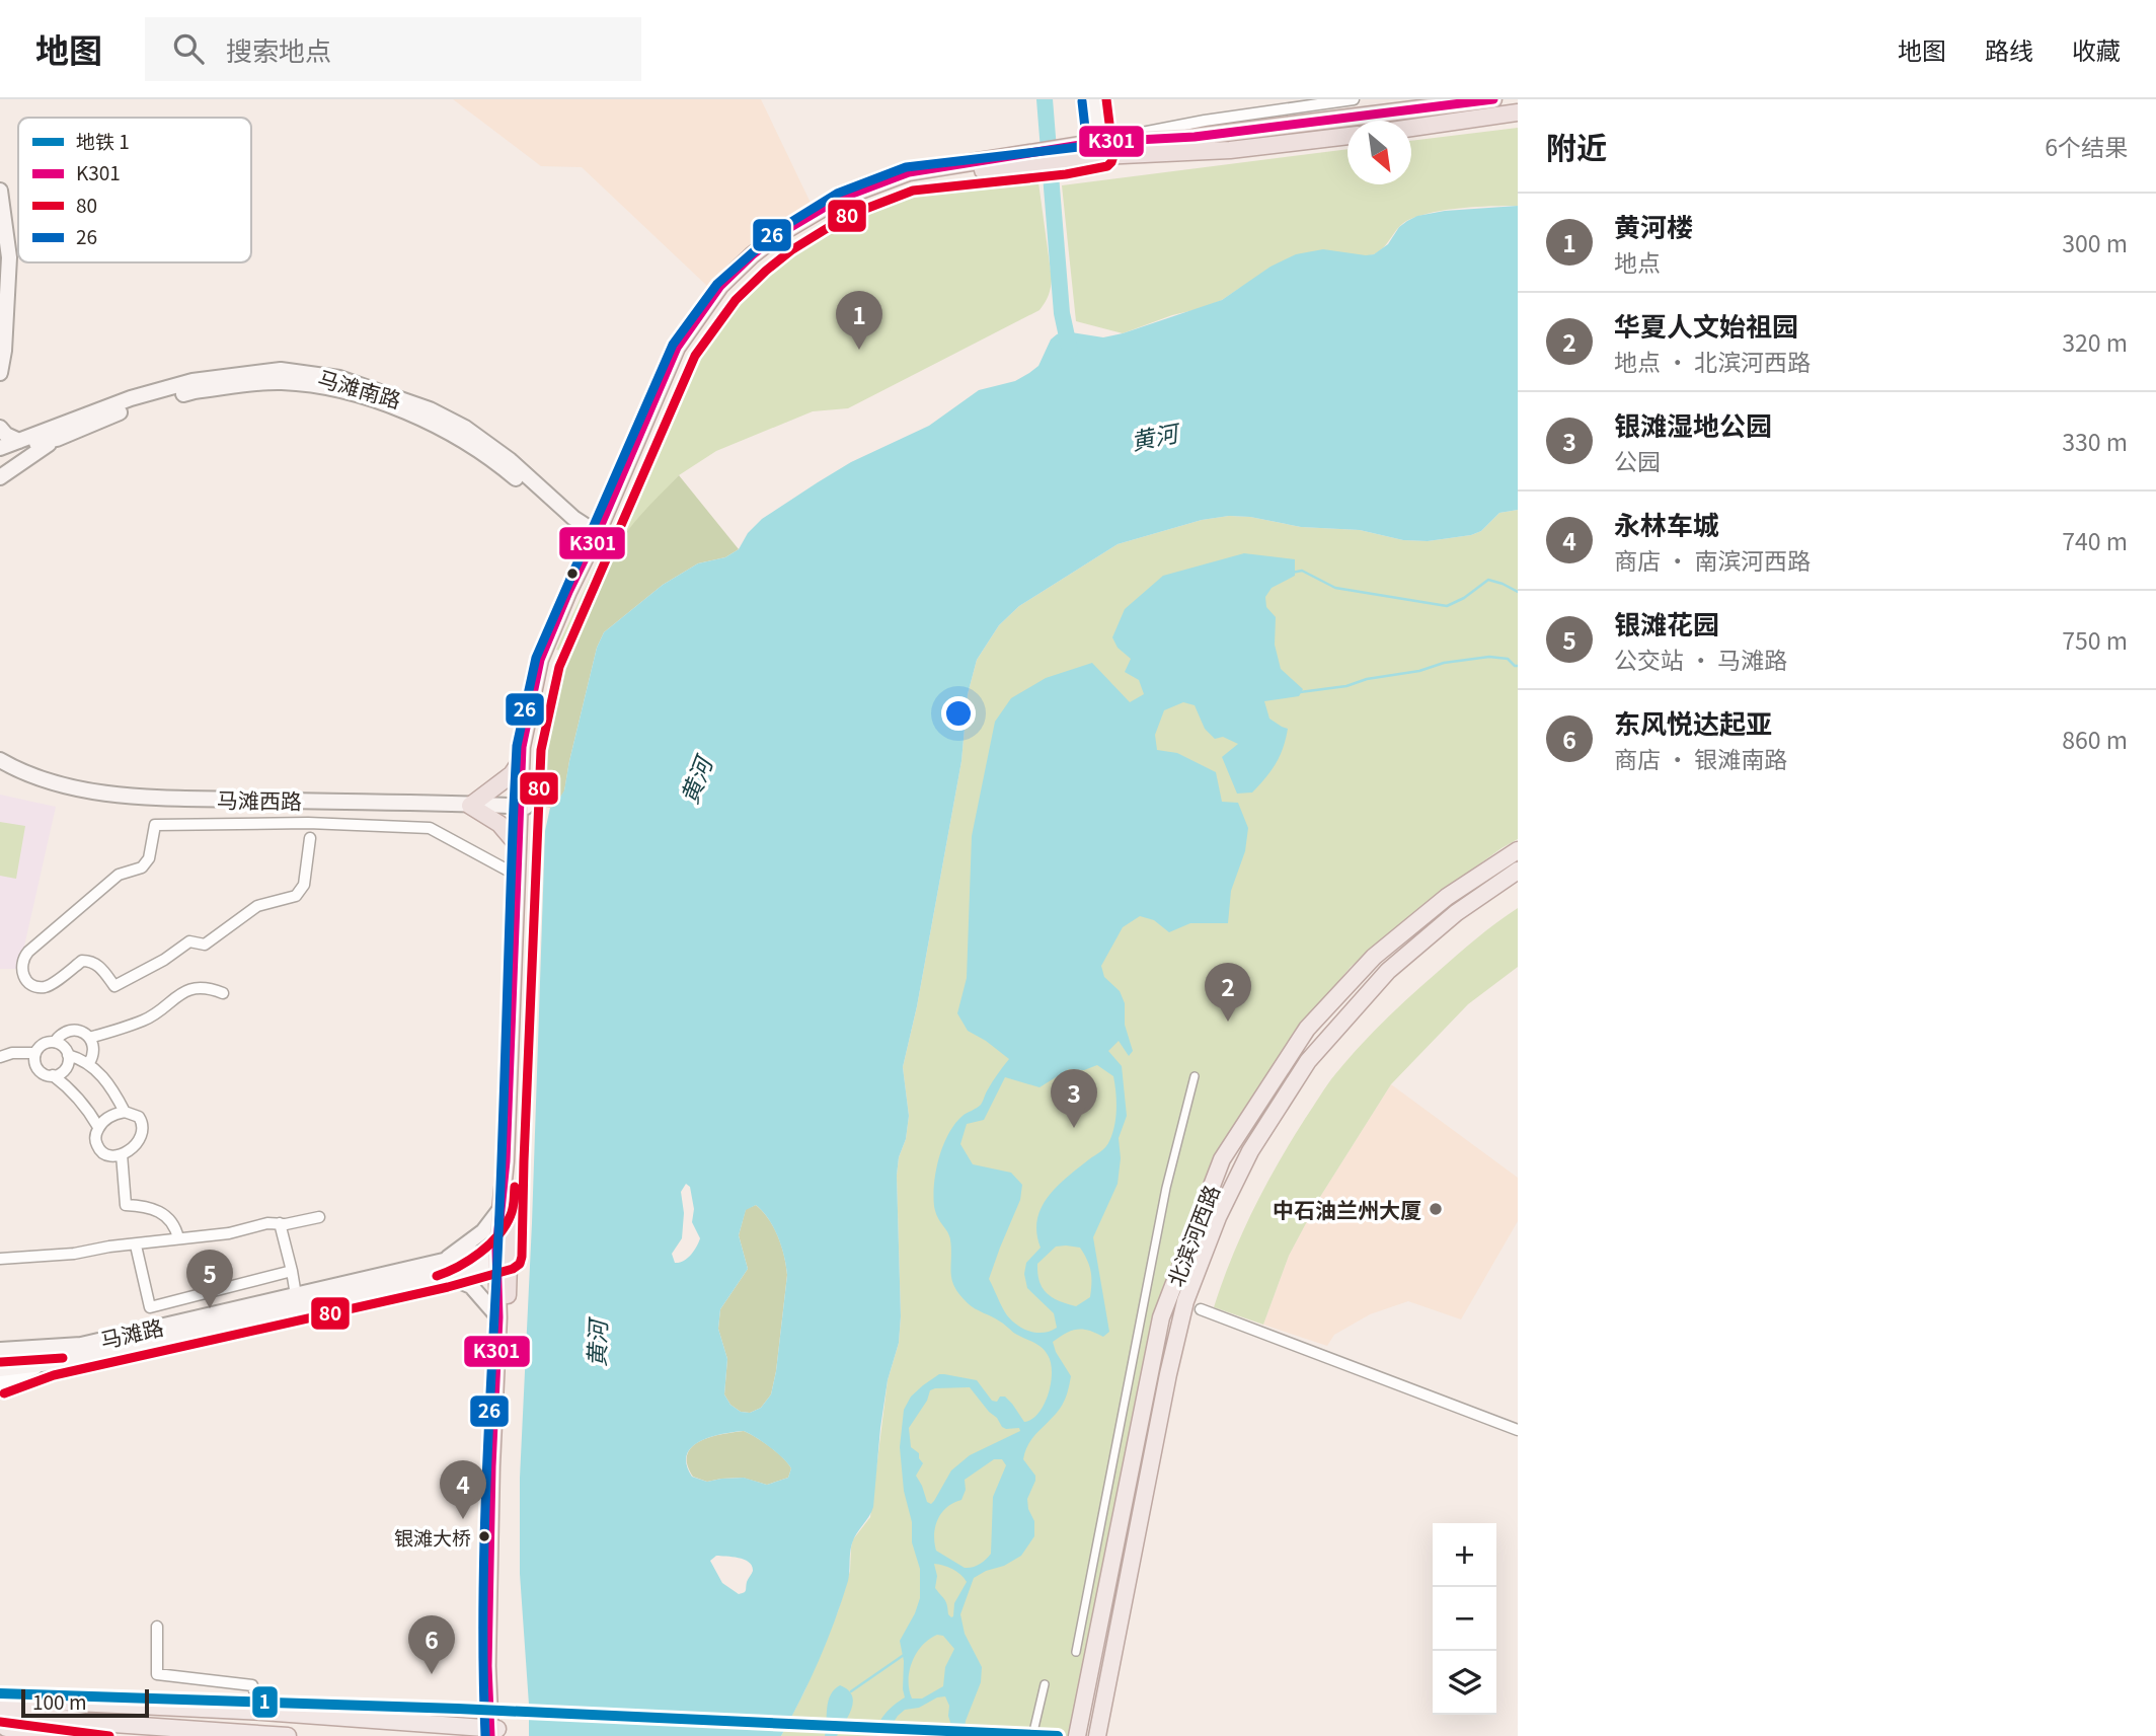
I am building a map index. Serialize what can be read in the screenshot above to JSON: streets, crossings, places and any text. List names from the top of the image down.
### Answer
{
  "streets": {
    "main road": [
      "马滩南路",
      "马滩西路",
      "北滨河西路",
      "马滩路"
    ]
  },
  "water": ["黄河"],
  "places": ["中石油兰州大厦", "银滩大桥"],
  "lines": [
    "transit line K301",
    "transit line 80",
    "transit line 26",
    "metro line 1"
  ],
  "legend": [
    "地铁 1",
    "K301",
    "80",
    "26"
  ],
  "scale_bar": "100 m",
  "north": "bottom right",
  "page": {
    "header": "地图",
    "search": "搜索地点",
    "nav": ["地图", "路线", "收藏"],
    "heading": ["附近", "6个结果"],
    "list": [
      {
        "mark": "1",
        "name": "黄河楼",
        "note": "地点",
        "value": "300 m"
      },
      {
        "mark": "2",
        "name": "华夏人文始祖园",
        "note": "地点 · 北滨河西路",
        "value": "320 m"
      },
      {
        "mark": "3",
        "name": "银滩湿地公园",
        "note": "公园",
        "value": "330 m"
      },
      {
        "mark": "4",
        "name": "永林车城",
        "note": "商店 · 南滨河西路",
        "value": "740 m"
      },
      {
        "mark": "5",
        "name": "银滩花园",
        "note": "公交站 · 马滩路",
        "value": "750 m"
      },
      {
        "mark": "6",
        "name": "东风悦达起亚",
        "note": "商店 · 银滩南路",
        "value": "860 m"
      }
    ],
    "pins": [
      "1",
      "2",
      "3",
      "5",
      "4",
      "6"
    ],
    "map_buttons": ["+", "−"],
    "scale": "100 m"
  }
}
